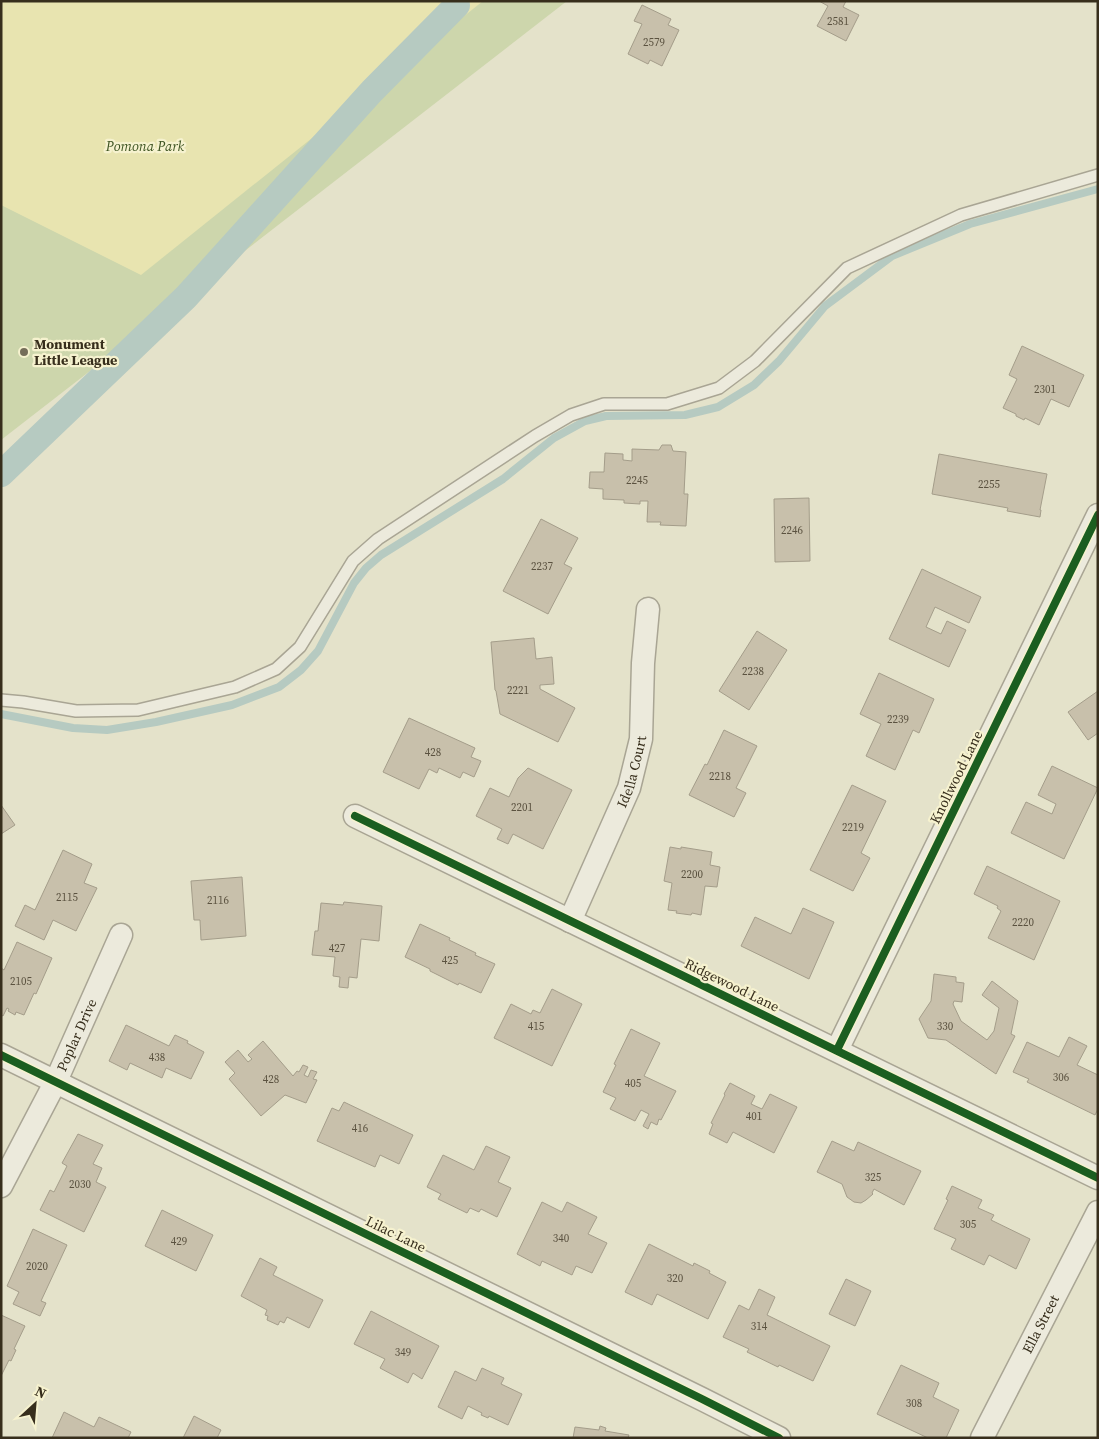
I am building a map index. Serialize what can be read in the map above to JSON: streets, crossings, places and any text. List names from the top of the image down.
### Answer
{
  "streets": {
    "street": [
      "Idella Court",
      "Knollwood Lane",
      "Ridgewood Lane",
      "Poplar Drive",
      "Lilac Lane",
      "Ella Street"
    ]
  },
  "crossings": [
    ["Idella Court", "Ridgewood Lane"],
    ["Knollwood Lane", "Ridgewood Lane"],
    ["Poplar Drive", "Lilac Lane"]
  ],
  "parks": ["Pomona Park"],
  "places": ["Monument Little League"],
  "house_numbers": [
    "2581",
    "2579",
    "2301",
    "2245",
    "2255",
    "2246",
    "2237",
    "2238",
    "2221",
    "2239",
    "428",
    "2218",
    "2201",
    "2219",
    "2200",
    "2115",
    "2116",
    "2220",
    "427",
    "425",
    "2105",
    "415",
    "330",
    "438",
    "306",
    "428",
    "405",
    "401",
    "416",
    "325",
    "2030",
    "305",
    "340",
    "429",
    "2020",
    "320",
    "314",
    "349",
    "308"
  ],
  "north": "top right"
}
